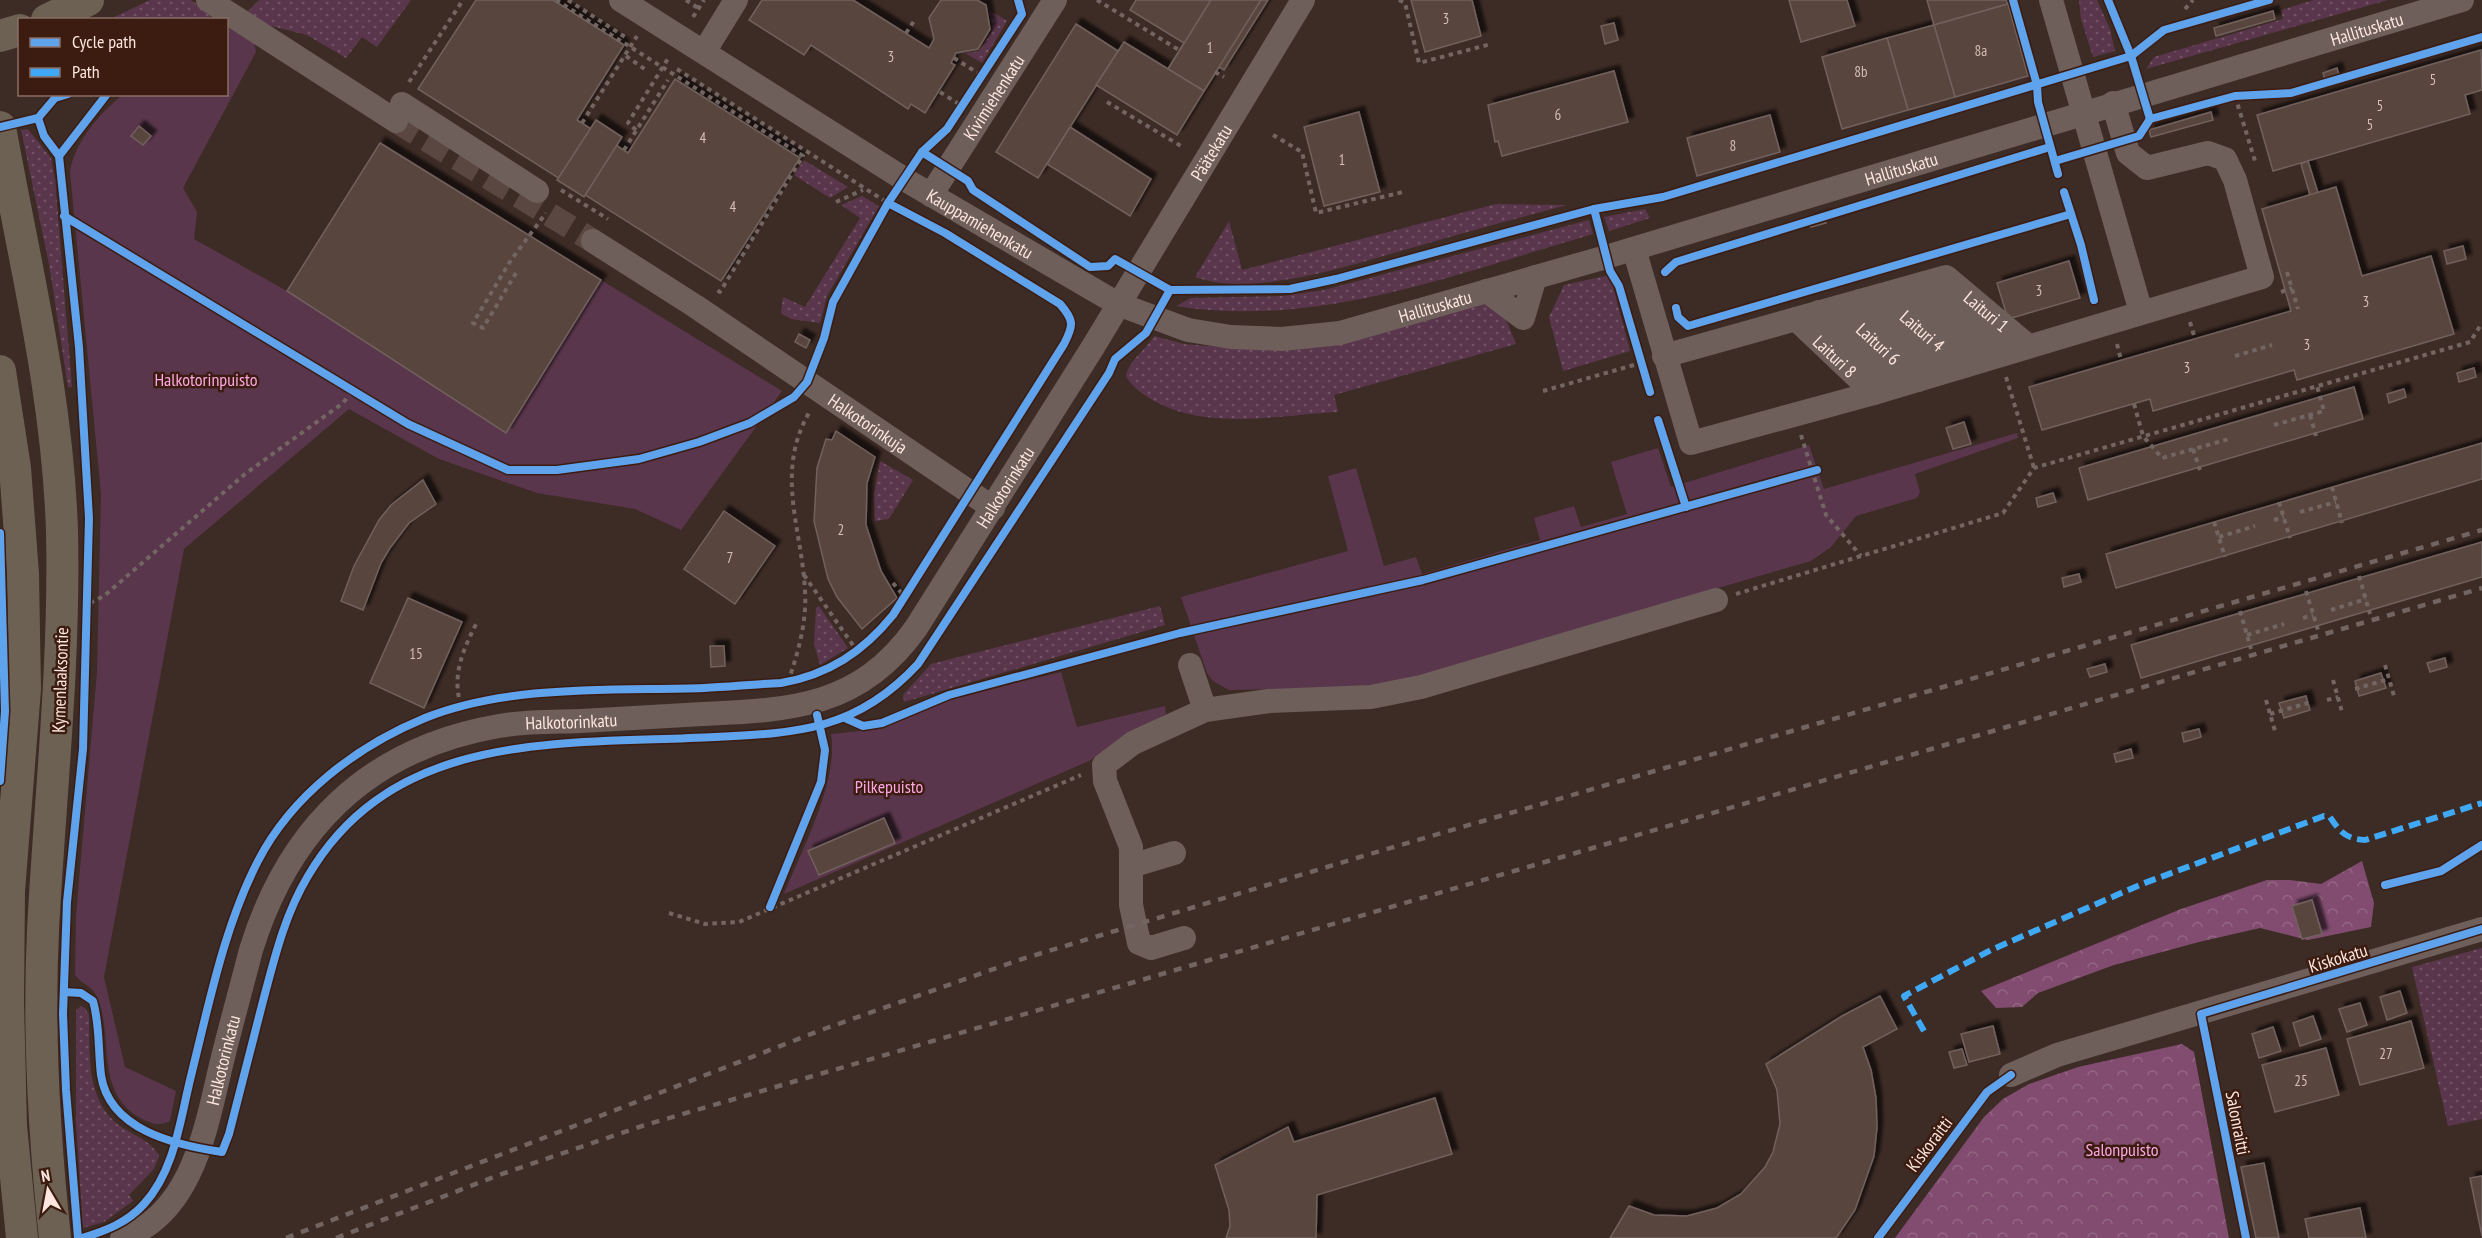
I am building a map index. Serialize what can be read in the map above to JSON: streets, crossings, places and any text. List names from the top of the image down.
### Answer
{
  "streets": {
    "main road": ["Kymenlaaksontie"],
    "street": [
      "Hallituskatu",
      "Kivimiehenkatu",
      "Päätekatu",
      "Kauppamiehenkatu",
      "Laituri 1",
      "Laituri 4",
      "Laituri 6",
      "Laituri 8",
      "Halkotorinkuja",
      "Halkotorinkatu",
      "Kiskokatu"
    ],
    "cycle path": ["Salonraitti", "Kiskoraitti"]
  },
  "crossings": [
    ["Hallituskatu", "Kauppamiehenkatu"],
    ["Kivimiehenkatu", "Kauppamiehenkatu"],
    ["Päätekatu", "Kauppamiehenkatu"],
    ["Päätekatu", "Halkotorinkatu"],
    ["Kauppamiehenkatu", "Halkotorinkatu"],
    ["Laituri 1", "Laituri 4"],
    ["Laituri 1", "Laituri 6"],
    ["Laituri 1", "Laituri 8"],
    ["Laituri 4", "Laituri 6"],
    ["Laituri 4", "Laituri 8"],
    ["Laituri 6", "Laituri 8"],
    ["Halkotorinkuja", "Halkotorinkatu"]
  ],
  "parks": ["Halkotorinpuisto", "Pilkepuisto", "Salonpuisto"],
  "house_numbers": [
    "3",
    "1",
    "8a",
    "3",
    "8b",
    "5",
    "5",
    "6",
    "5",
    "4",
    "8",
    "1",
    "4",
    "3",
    "3",
    "3",
    "3",
    "2",
    "7",
    "15",
    "27",
    "25"
  ],
  "legend": ["Cycle path", "Path"],
  "north": "top"
}
